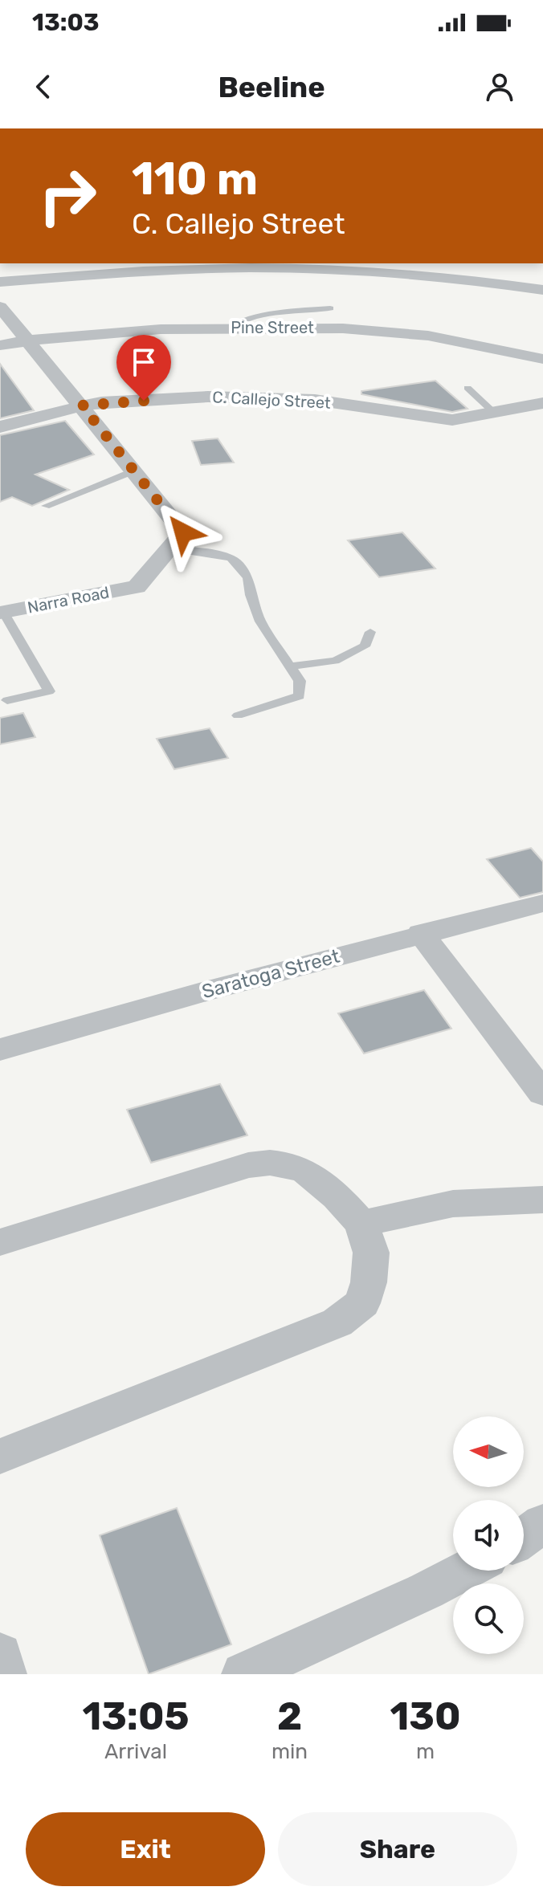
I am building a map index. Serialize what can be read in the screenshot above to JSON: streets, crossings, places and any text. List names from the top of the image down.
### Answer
{
  "streets": {
    "street": [
      "Pine Street",
      "C. Callejo Street",
      "Narra Road",
      "Saratoga Street"
    ]
  },
  "north": "left",
  "page": {
    "status": "13:03",
    "header": "Beeline",
    "turn": ["110 m", "C. Callejo Street"],
    "eta": [
      "13:05",
      "Arrival",
      "2",
      "min",
      "130",
      "m"
    ],
    "buttons": ["Exit", "Share"]
  }
}
